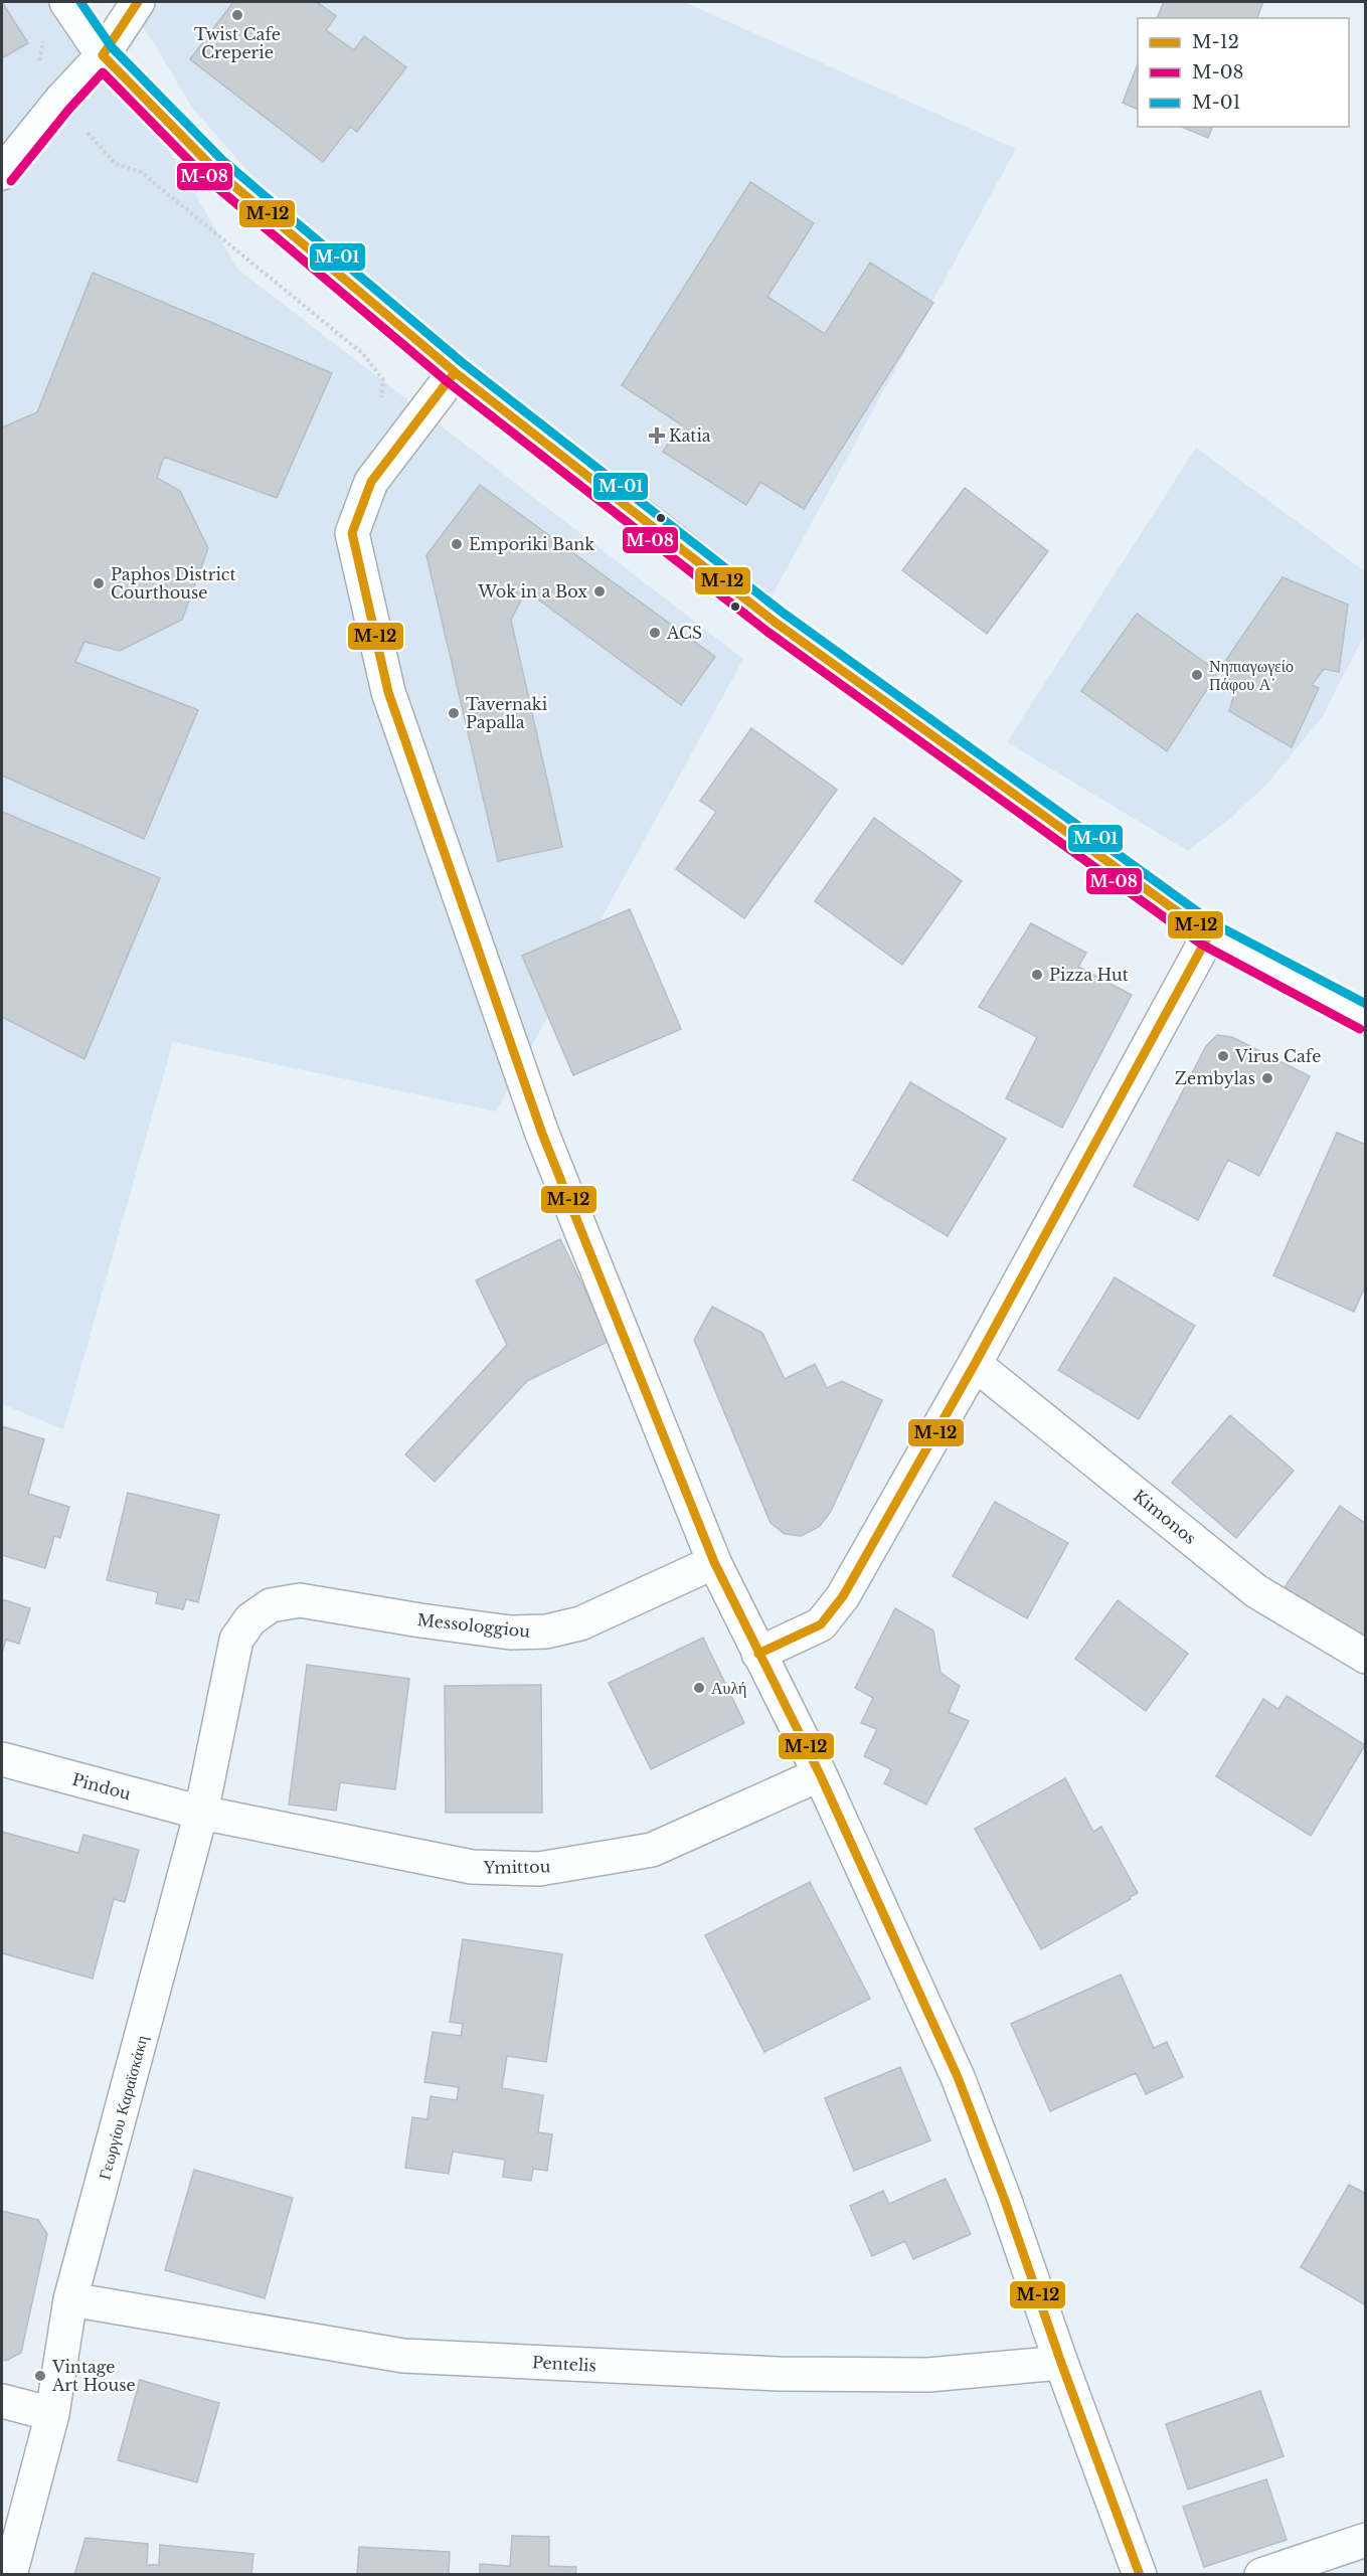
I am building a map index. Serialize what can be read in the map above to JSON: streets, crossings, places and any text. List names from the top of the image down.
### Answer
{
  "streets": {
    "street": [
      "Kimonos",
      "Messologgiou",
      "Pindou",
      "Ymittou",
      "Γεωργίου Καραϊσκάκη",
      "Pentelis"
    ]
  },
  "crossings": [
    ["Messologgiou", "Γεωργίου Καραϊσκάκη"],
    ["Pindou", "Ymittou"],
    ["Pindou", "Γεωργίου Καραϊσκάκη"],
    ["Ymittou", "Γεωργίου Καραϊσκάκη"],
    ["Γεωργίου Καραϊσκάκη", "Pentelis"]
  ],
  "places": {
    "other": [
      "Twist Cafe Creperie",
      "Emporiki Bank",
      "Paphos District Courthouse",
      "Wok in a Box",
      "ACS",
      "Νηπιαγωγείο Πάφου Α΄",
      "Tavernaki Papalla",
      "Pizza Hut",
      "Virus Cafe",
      "Zembylas",
      "Αυλή",
      "Vintage Art House"
    ],
    "health": ["Katia"]
  },
  "lines": ["transit line M-12", "transit line M-01", "transit line M-08"],
  "legend": ["M-12", "M-08", "M-01"]
}
